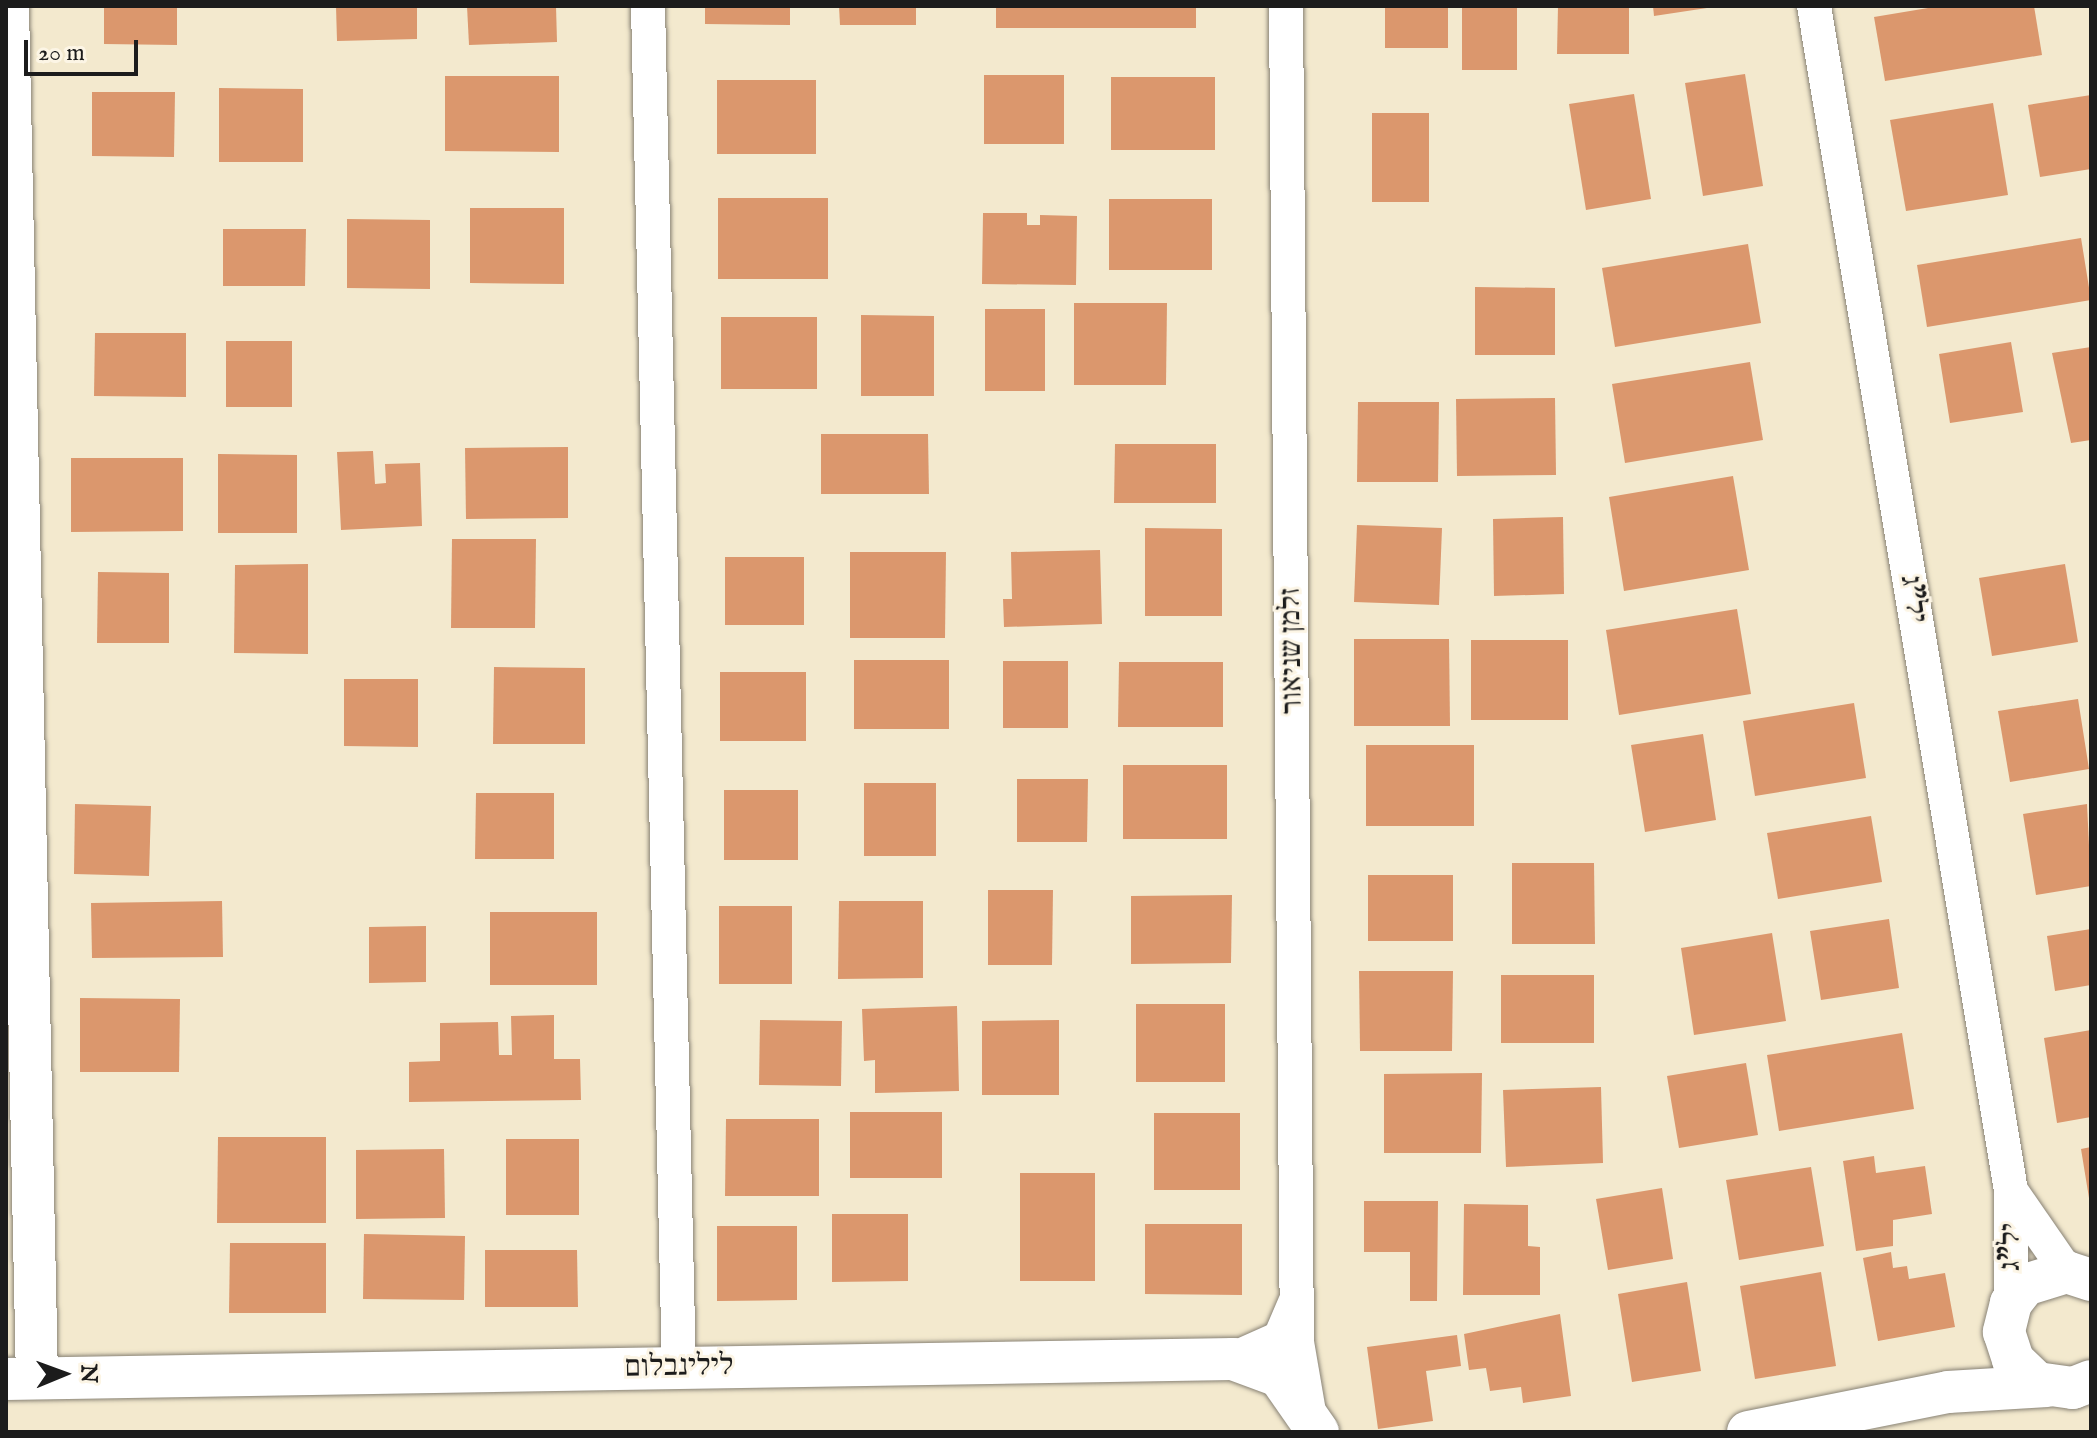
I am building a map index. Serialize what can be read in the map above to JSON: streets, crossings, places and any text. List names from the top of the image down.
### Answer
{
  "streets": {
    "street": ["יל\"ג", "זלמן שניאור", "לילינבלום"]
  },
  "crossings": [
    ["זלמן שניאור", "לילינבלום"]
  ],
  "scale_bar": "20 m",
  "north": "right"
}
